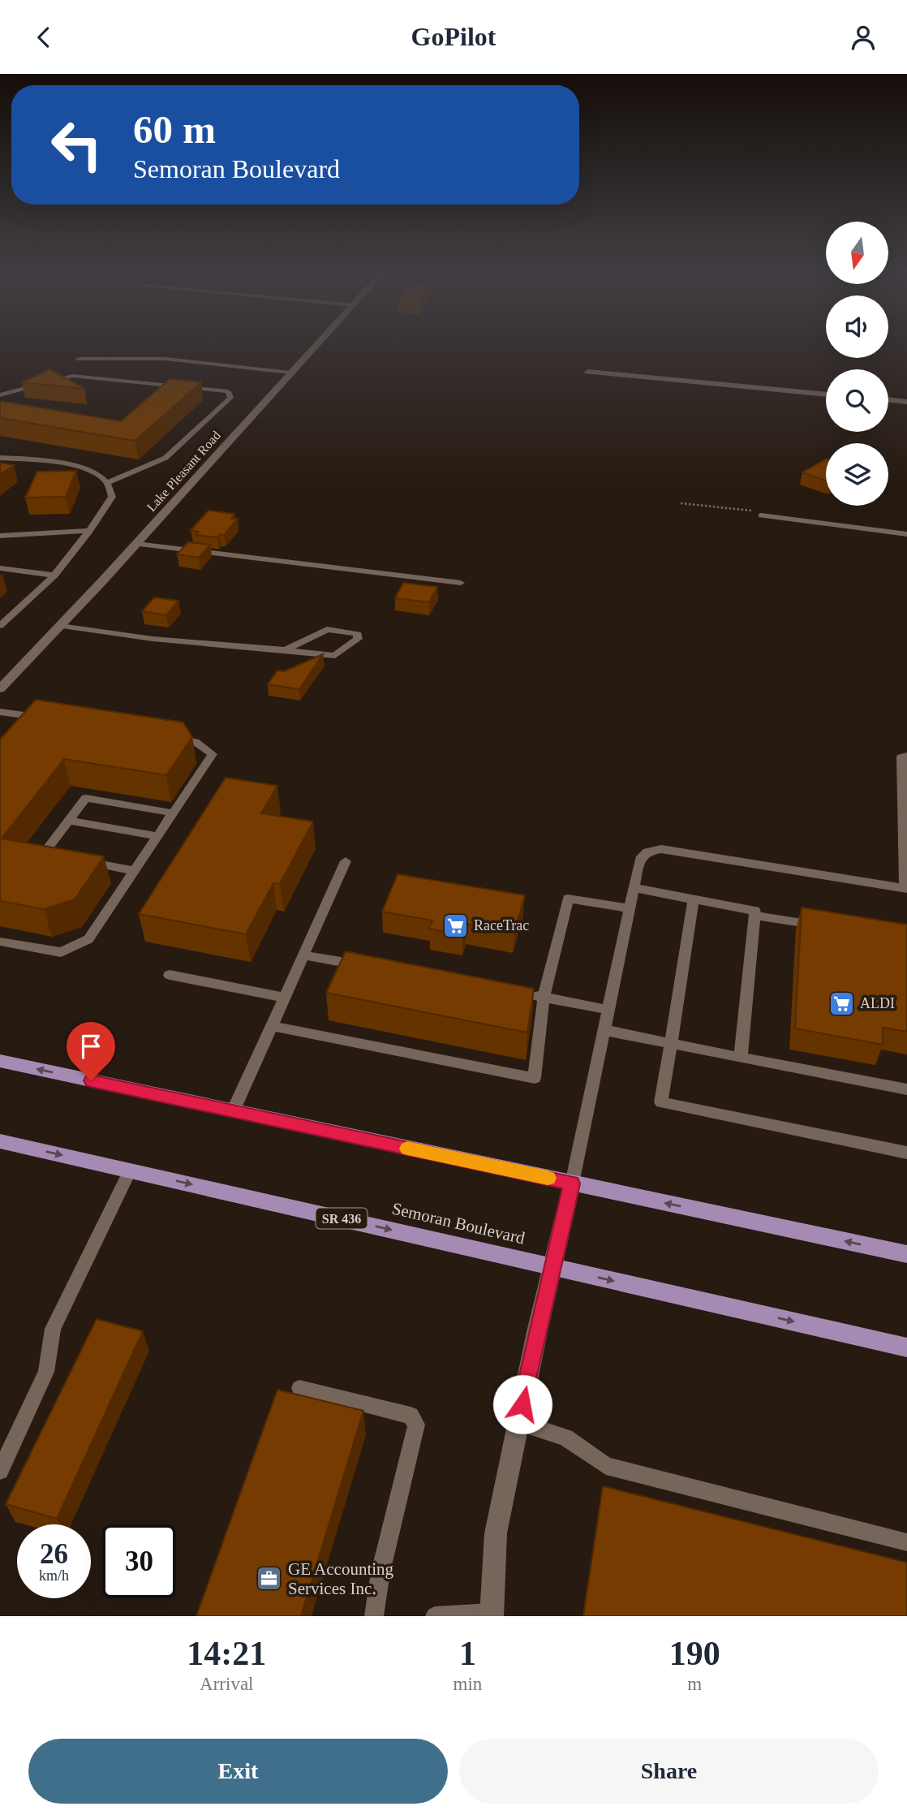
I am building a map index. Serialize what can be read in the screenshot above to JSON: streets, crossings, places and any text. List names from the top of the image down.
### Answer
{
  "streets": {
    "main road": ["SR 436", "Semoran Boulevard"],
    "street": ["Lake Pleasant Road"]
  },
  "places": {
    "supermarket": ["RaceTrac", "ALDI"],
    "office": ["GE Accounting Services Inc."]
  },
  "north": "bottom",
  "page": {
    "header": "GoPilot",
    "turn": ["60 m", "Semoran Boulevard"],
    "speed": "26 km/h",
    "limit": "30",
    "eta": [
      "14:21",
      "Arrival",
      "1",
      "min",
      "190",
      "m"
    ],
    "buttons": ["Exit", "Share"]
  }
}
